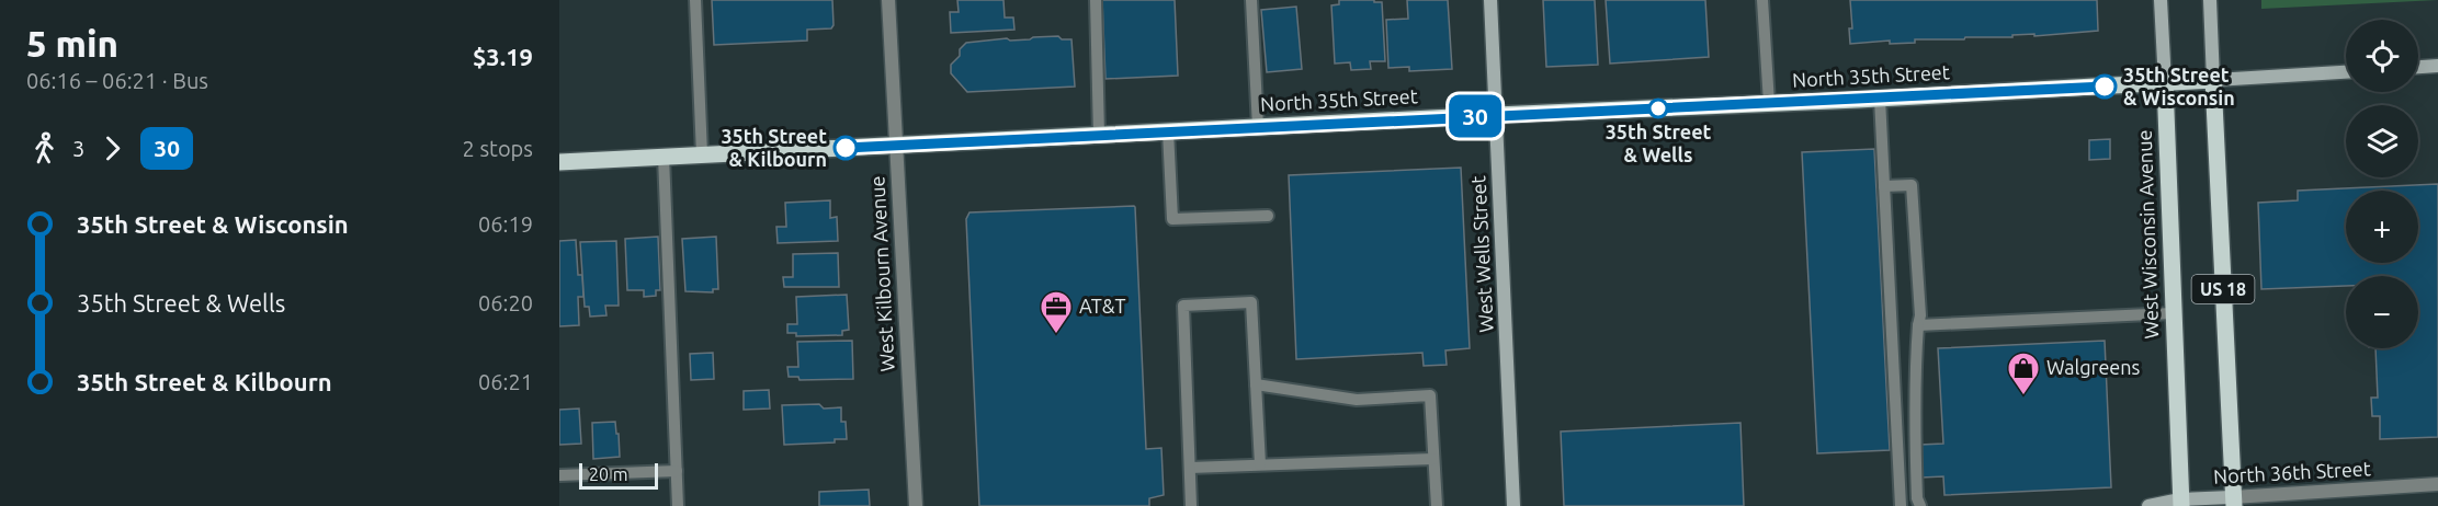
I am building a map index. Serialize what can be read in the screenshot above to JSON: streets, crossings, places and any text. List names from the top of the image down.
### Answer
{
  "streets": {
    "main road": ["North 35th Street", "West Wisconsin Avenue", "US 18"],
    "street": ["West Wells Street", "West Kilbourn Avenue", "North 36th Street"]
  },
  "crossings": [
    ["North 35th Street", "West Wisconsin Avenue"],
    ["North 35th Street", "West Wells Street"],
    ["North 35th Street", "West Kilbourn Avenue"],
    ["North 35th Street", "US 18"],
    ["West Wisconsin Avenue", "North 36th Street"],
    ["US 18", "North 36th Street"]
  ],
  "places": {
    "other": ["35th Street & Wisconsin", "35th Street & Wells", "35th Street & Kilbourn"],
    "office": ["AT&T"],
    "shop": ["Walgreens"]
  },
  "lines": ["bus line 30"],
  "scale_bar": "20 m",
  "page": {
    "heading": ["5 min", "06:16 – 06:21 · Bus", "$3.19"],
    "on_map": "30",
    "map_buttons": ["+", "−"],
    "legs": ["3", "30", "2 stops"],
    "list": [
      {
        "name": "35th Street & Wisconsin",
        "value": "06:19"
      },
      {
        "name": "35th Street & Wells",
        "value": "06:20"
      },
      {
        "name": "35th Street & Kilbourn",
        "value": "06:21"
      }
    ],
    "scale": "20 m"
  }
}
